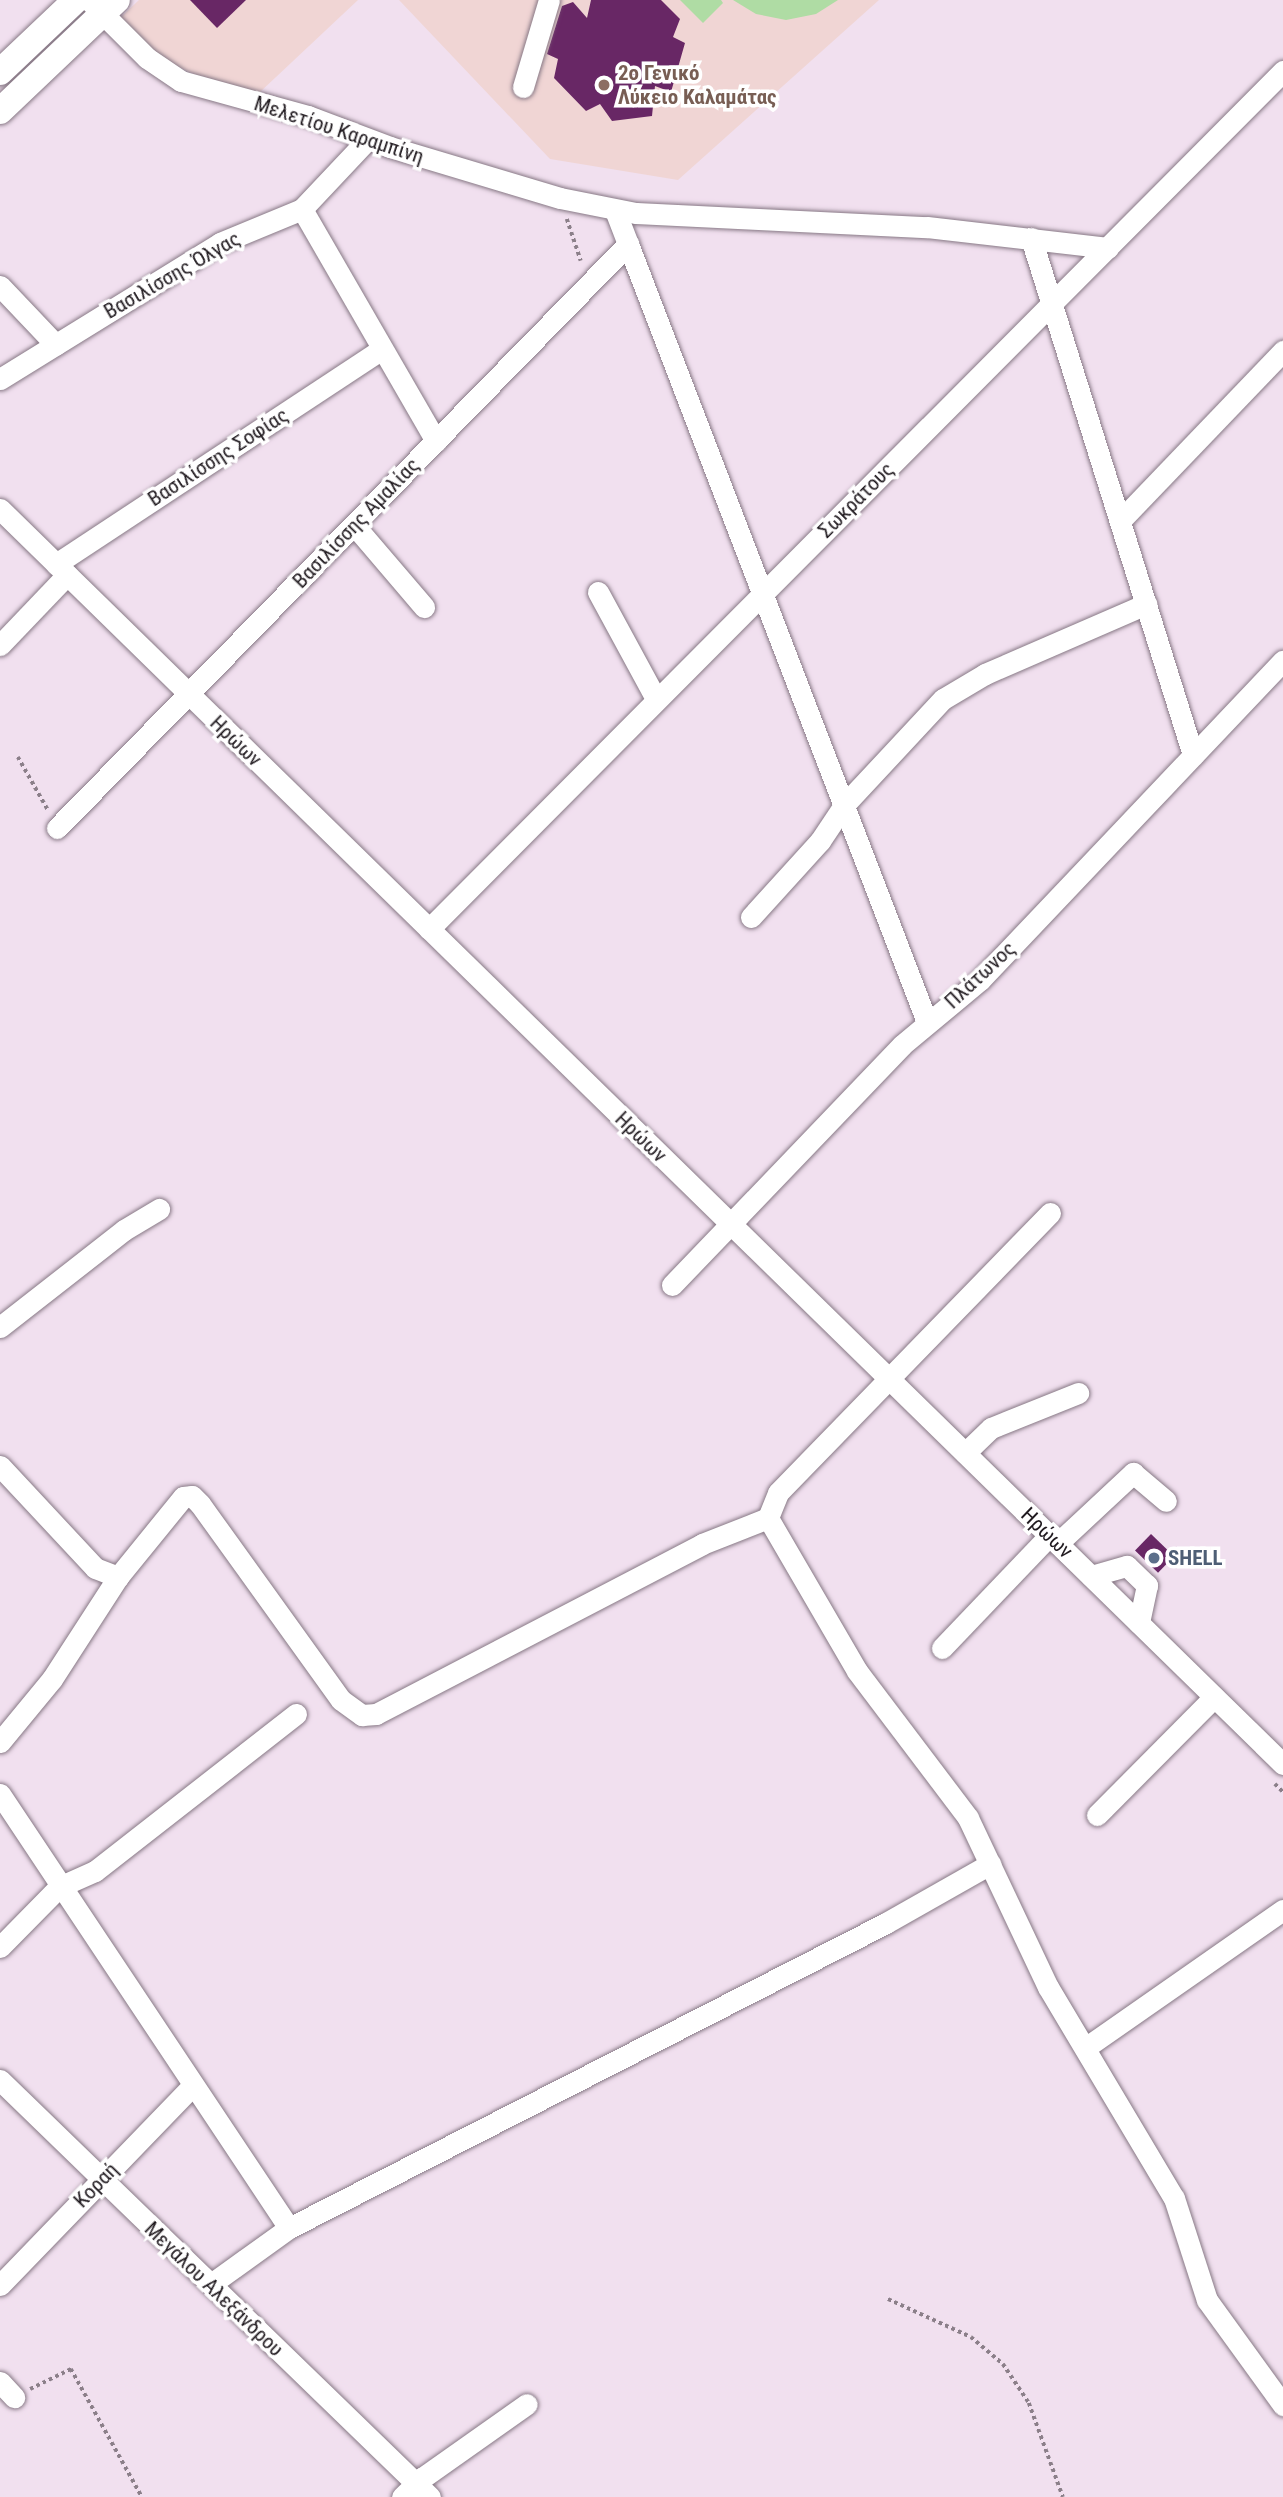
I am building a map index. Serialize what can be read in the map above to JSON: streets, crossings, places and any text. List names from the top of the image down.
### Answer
{
  "streets": {
    "street": [
      "Μελετίου Καραμπίνη",
      "Βασιλίσσης Όλγας",
      "Βασιλίσσης Σοφίας",
      "Σωκράτους",
      "Βασιλίσσης Αμαλίας",
      "Ηρώων",
      "Πλάτωνος",
      "Κοραή",
      "Μεγάλου Αλεξάνδρου"
    ]
  },
  "crossings": [
    ["Μελετίου Καραμπίνη", "Βασιλίσσης Όλγας"],
    ["Μελετίου Καραμπίνη", "Σωκράτους"],
    ["Βασιλίσσης Σοφίας", "Ηρώων"],
    ["Σωκράτους", "Ηρώων"],
    ["Βασιλίσσης Αμαλίας", "Ηρώων"],
    ["Ηρώων", "Πλάτωνος"],
    ["Κοραή", "Μεγάλου Αλεξάνδρου"]
  ],
  "places": ["2ο Γενικό Λύκειο Καλαμάτας", "SHELL"]
}
